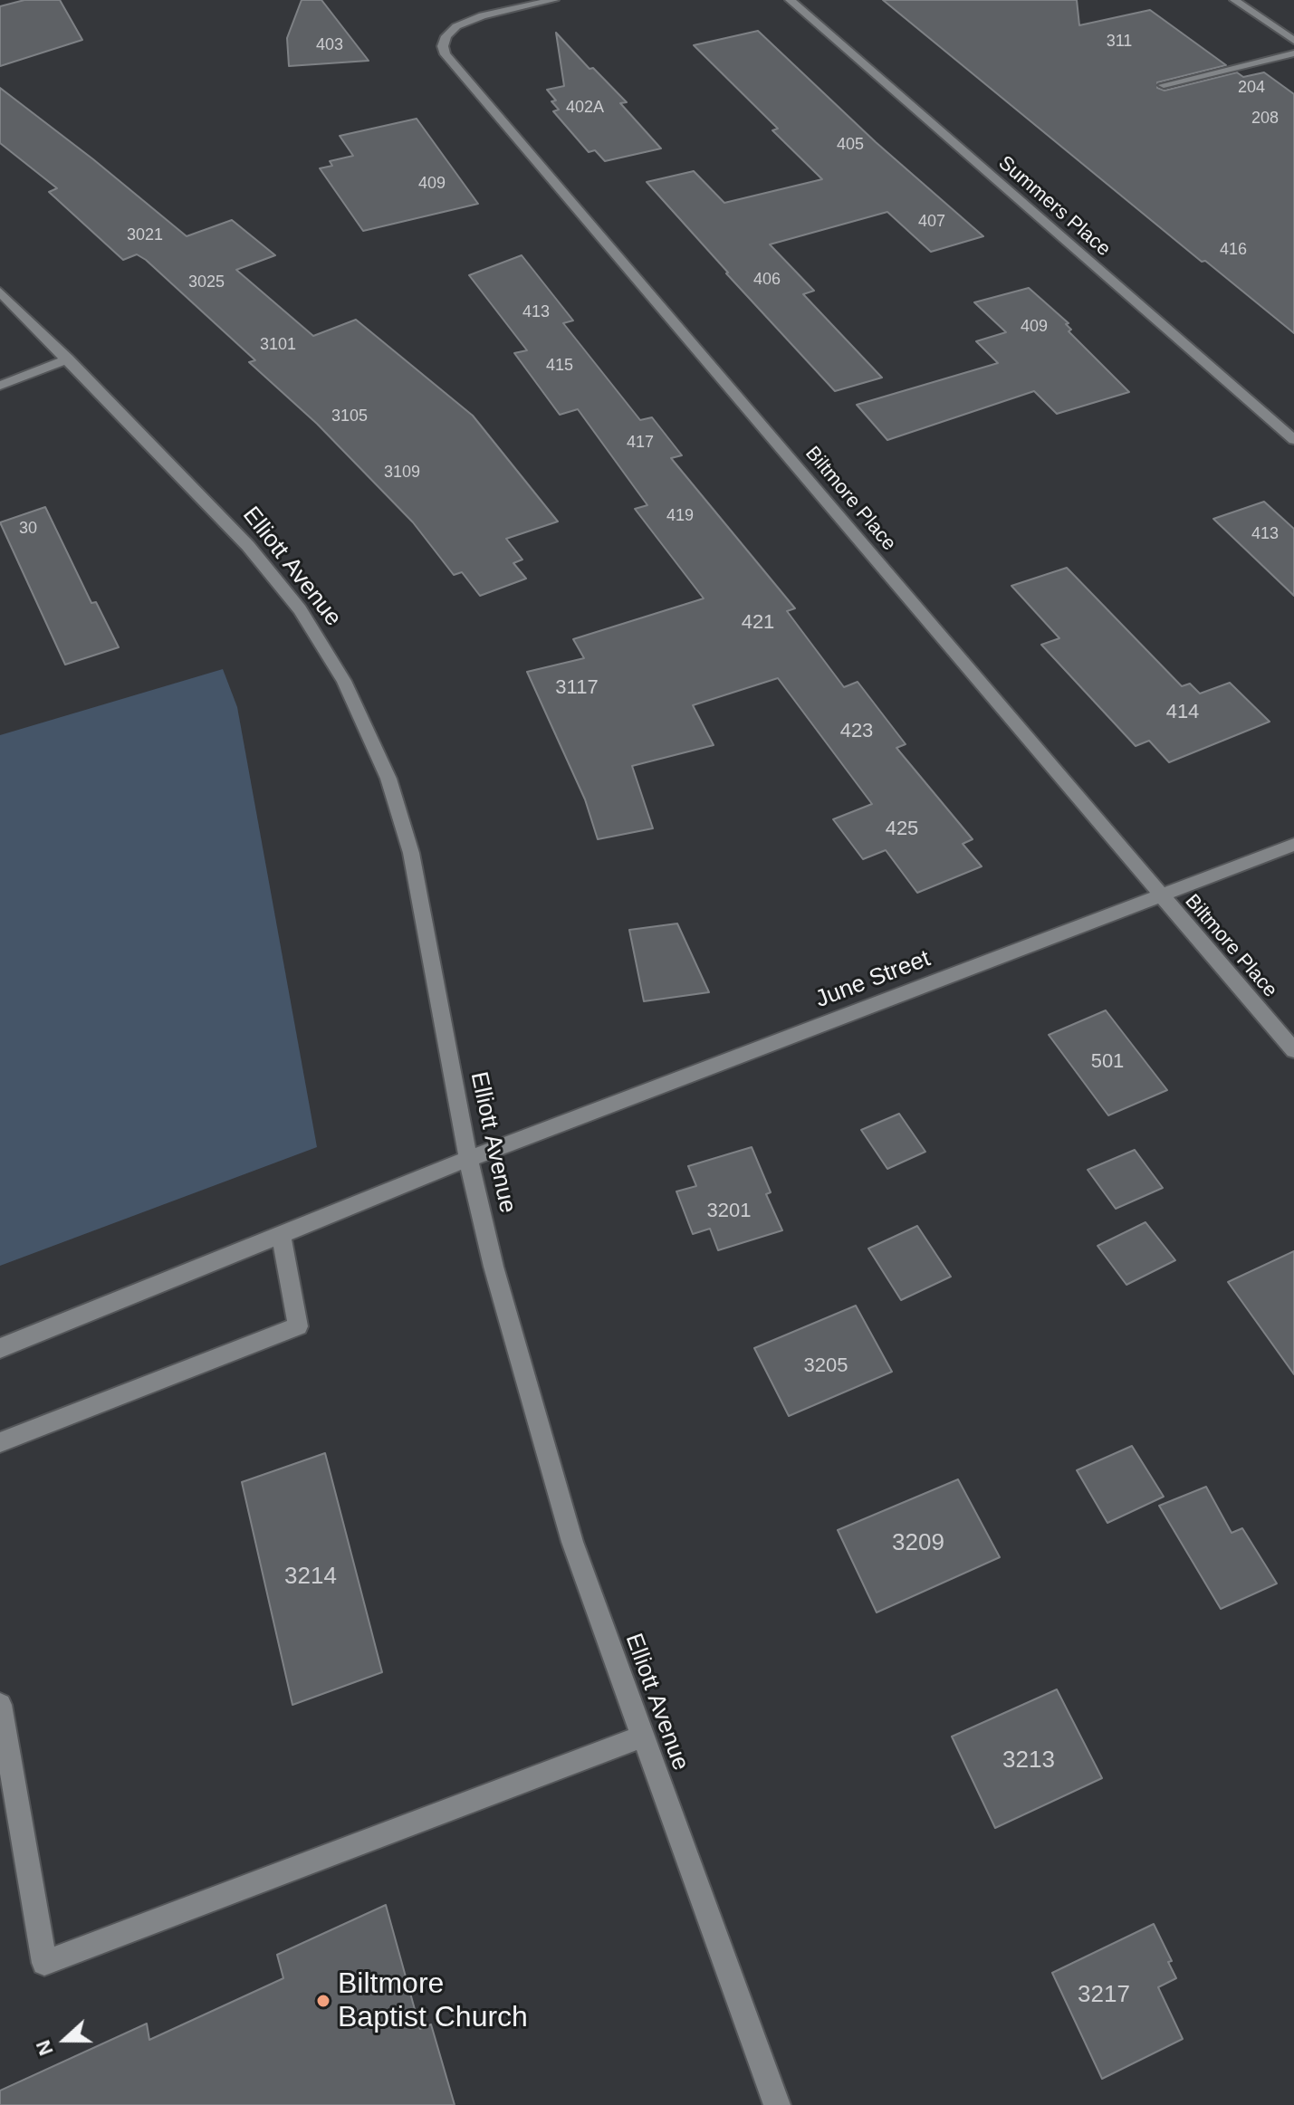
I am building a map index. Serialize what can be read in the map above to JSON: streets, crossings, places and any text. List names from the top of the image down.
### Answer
{
  "streets": {
    "street": [
      "Summers Place",
      "Biltmore Place",
      "Elliott Avenue",
      "June Street"
    ]
  },
  "crossings": [
    ["Biltmore Place", "June Street"],
    ["Elliott Avenue", "June Street"]
  ],
  "places": ["Biltmore Baptist Church"],
  "house_numbers": [
    "311",
    "403",
    "204",
    "402A",
    "208",
    "405",
    "409",
    "407",
    "3021",
    "416",
    "406",
    "3025",
    "413",
    "409",
    "3101",
    "415",
    "3105",
    "417",
    "3109",
    "419",
    "30",
    "413",
    "421",
    "3117",
    "414",
    "423",
    "425",
    "501",
    "3201",
    "3205",
    "3209",
    "3214",
    "3213",
    "3217"
  ],
  "north": "left"
}
